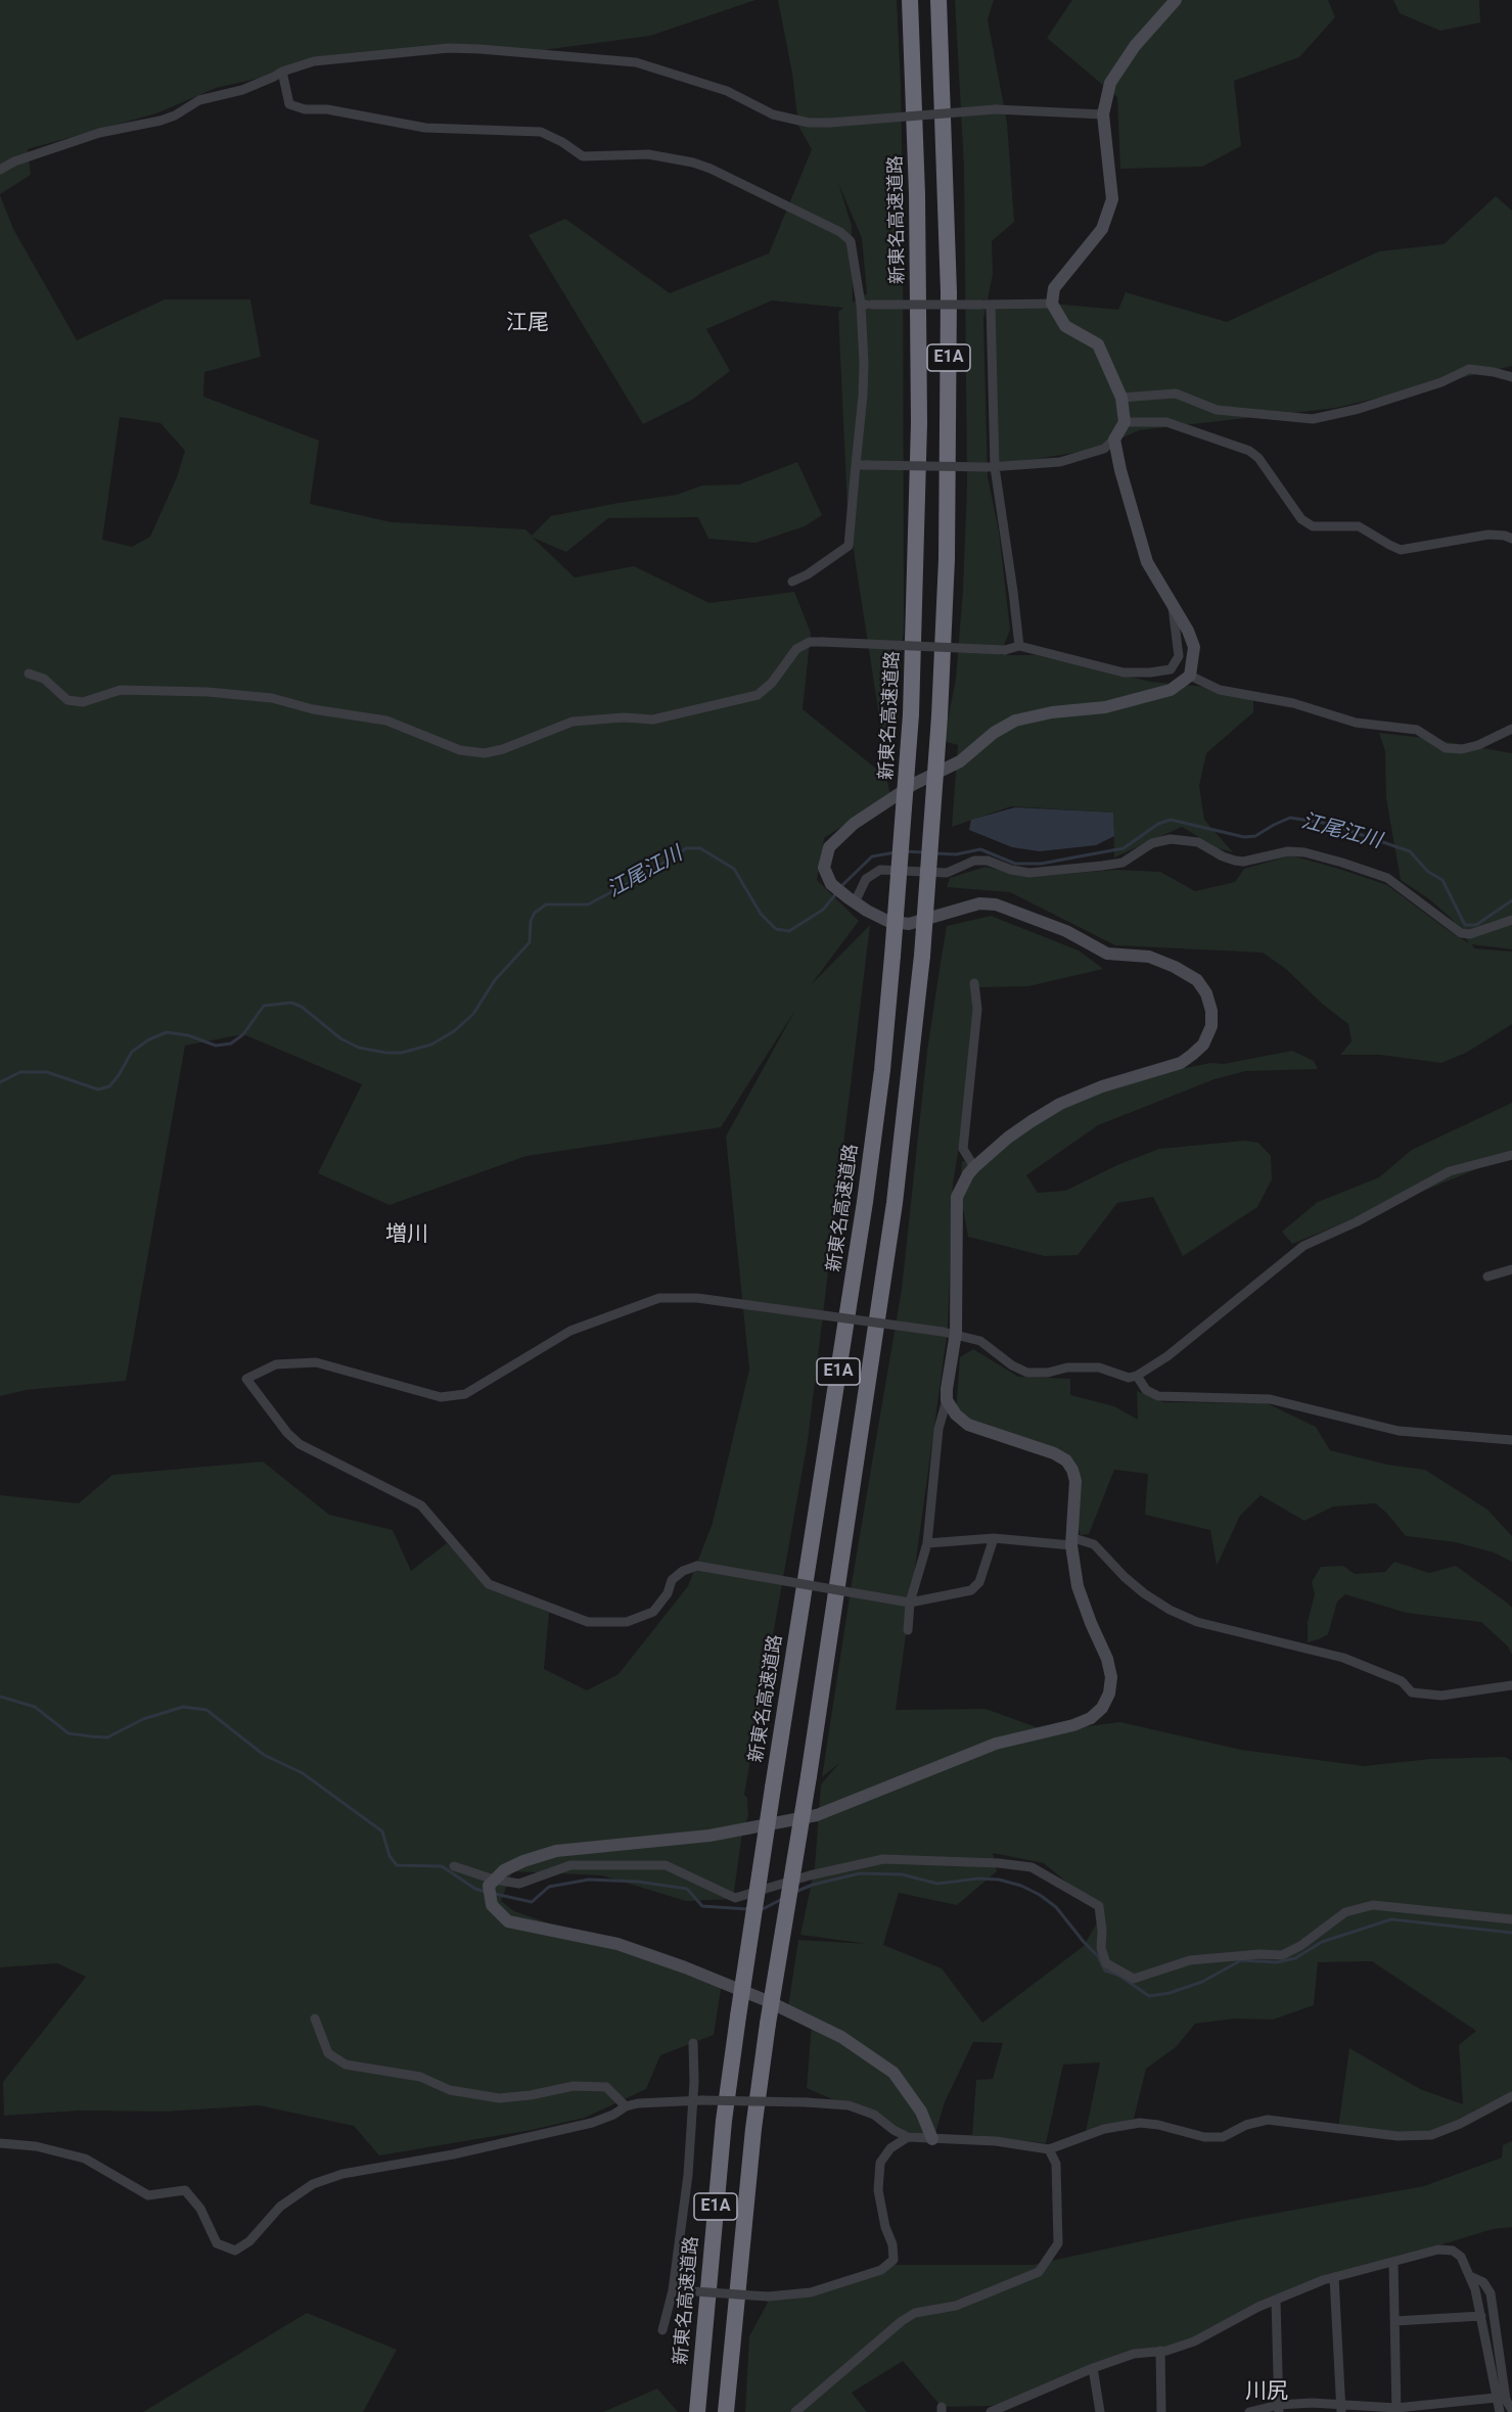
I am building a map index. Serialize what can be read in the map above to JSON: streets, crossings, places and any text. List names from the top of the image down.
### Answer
{
  "streets": {
    "highway": ["新東名高速道路", "E1A"]
  },
  "districts": ["江尾", "増川", "川尻"],
  "water": ["江尾江川"]
}
